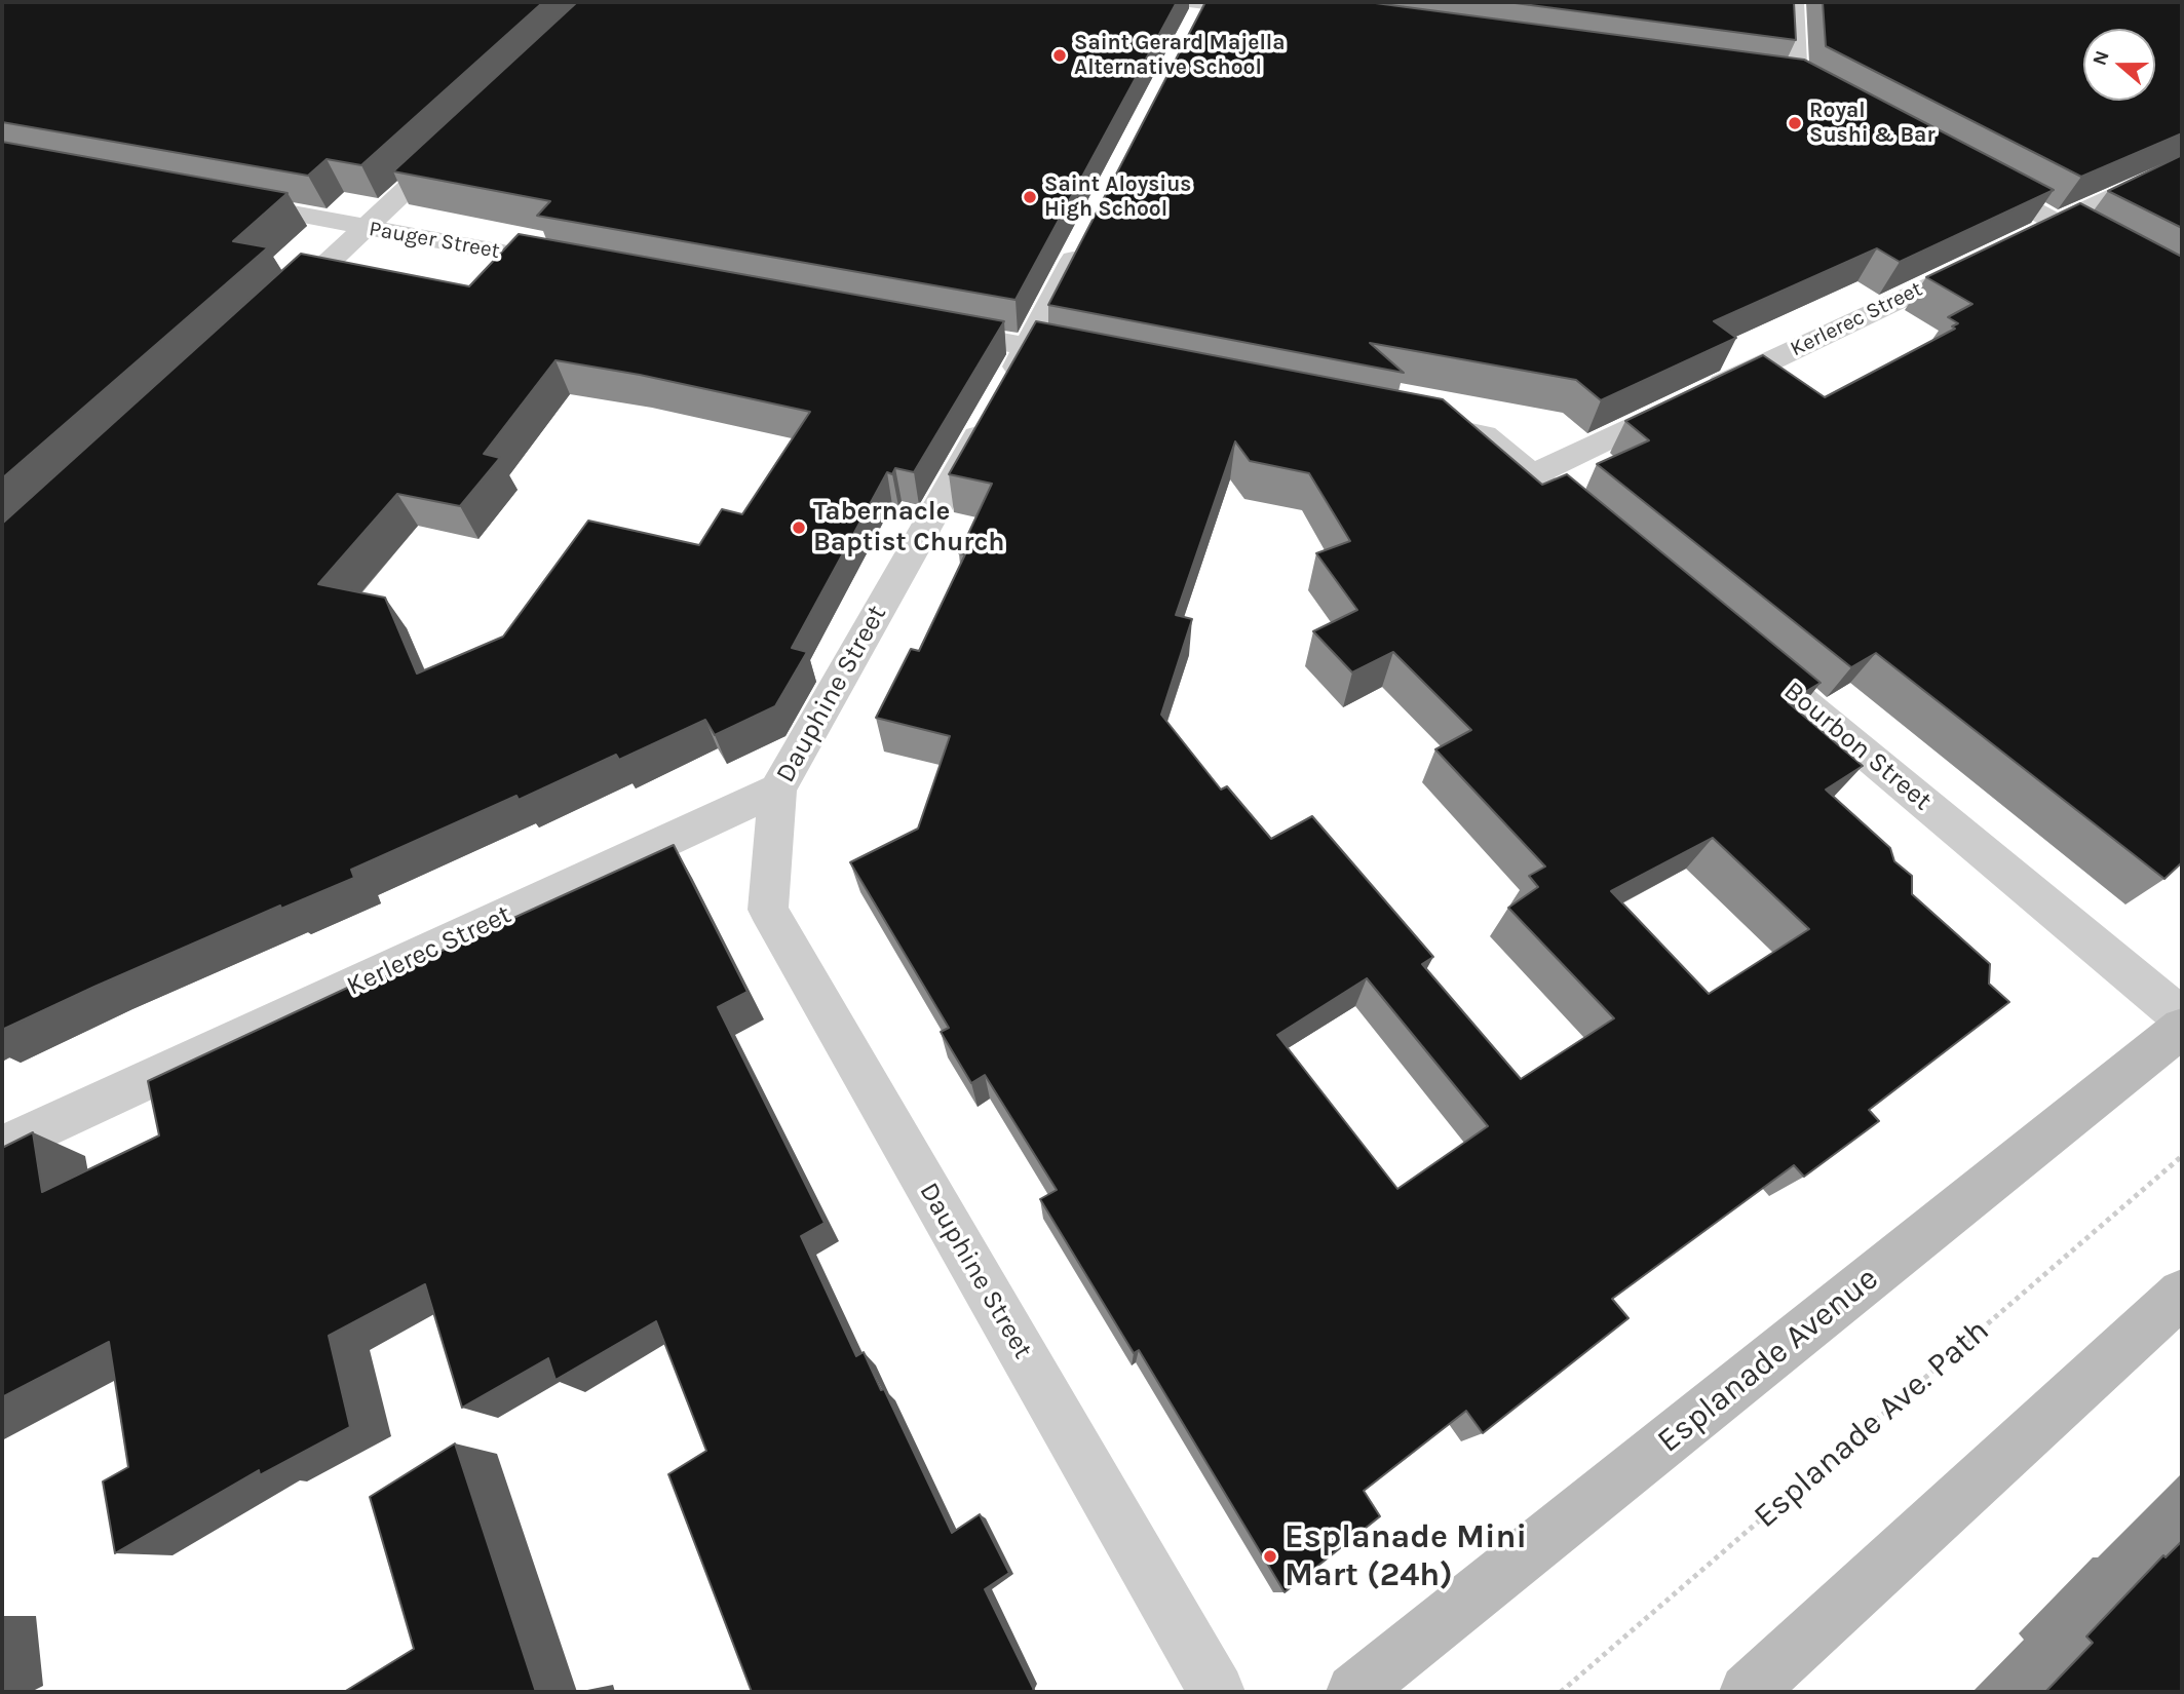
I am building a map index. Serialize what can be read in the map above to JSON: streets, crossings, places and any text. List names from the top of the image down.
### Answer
{
  "streets": {
    "street": [
      "Pauger Street",
      "Kerlerec Street",
      "Dauphine Street",
      "Bourbon Street",
      "Esplanade Avenue"
    ],
    "path": ["Esplanade Ave. Path"]
  },
  "crossings": [
    ["Kerlerec Street", "Dauphine Street"]
  ],
  "places": [
    "Saint Gerard Majella Alternative School",
    "Royal Sushi & Bar",
    "Saint Aloysius High School",
    "Tabernacle Baptist Church",
    "Esplanade Mini Mart (24h)"
  ],
  "north": "left"
}
